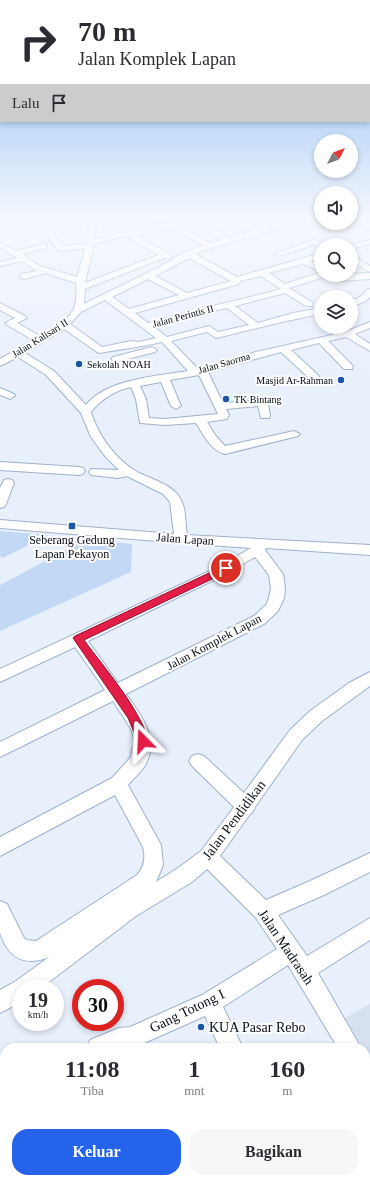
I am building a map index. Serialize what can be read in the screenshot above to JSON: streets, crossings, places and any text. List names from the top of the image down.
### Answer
{
  "streets": {
    "street": [
      "Jalan Perintis II",
      "Jalan Kalisari II",
      "Jalan Saorma",
      "Jalan Lapan",
      "Jalan Komplek Lapan",
      "Jalan Pendidikan",
      "Jalan Madrasah",
      "Gang Totong I"
    ]
  },
  "crossings": [
    ["Jalan Lapan", "Jalan Komplek Lapan"],
    ["Jalan Pendidikan", "Jalan Madrasah"],
    ["Jalan Madrasah", "Gang Totong I"]
  ],
  "places": {
    "other": [
      "Sekolah NOAH",
      "Masjid Ar-Rahman",
      "TK Bintang",
      "KUA Pasar Rebo"
    ],
    "transit": ["Seberang Gedung Lapan Pekayon"]
  },
  "north": "top right",
  "page": {
    "turn": ["70 m", "Jalan Komplek Lapan"],
    "then": "Lalu",
    "speed": "19 km/h",
    "limit": "30",
    "eta": [
      "11:08",
      "Tiba",
      "1",
      "mnt",
      "160",
      "m"
    ],
    "buttons": ["Keluar", "Bagikan"]
  }
}
